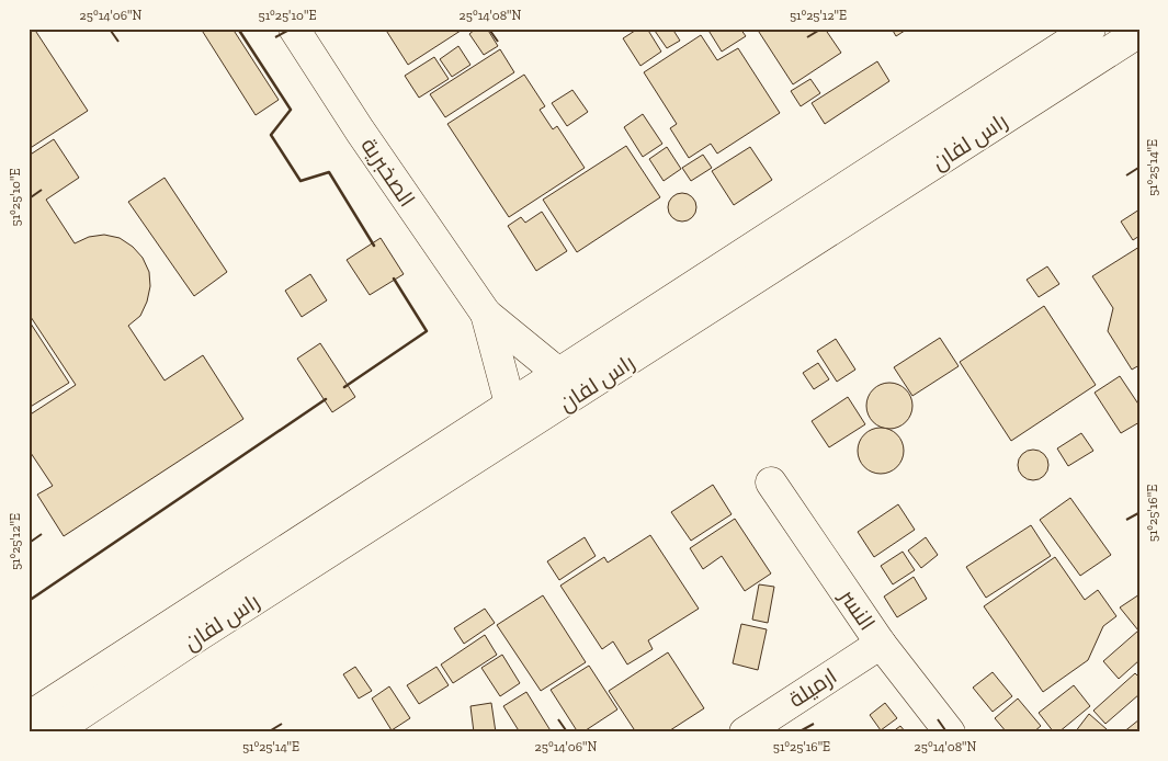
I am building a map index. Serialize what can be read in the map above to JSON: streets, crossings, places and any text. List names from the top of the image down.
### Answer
{
  "streets": {
    "street": [
      "راس لفان",
      "الصخبرية",
      "النسر",
      "ارميلة"
    ]
  },
  "crossings": [
    ["راس لفان", "الصخبرية"],
    ["النسر", "ارميلة"]
  ],
  "coordinates": [
    "25°14'06\"N",
    "51°25'10\"E",
    "25°14'08\"N",
    "51°25'12\"E",
    "51°25'14\"E",
    "51°25'16\"E"
  ]
}
